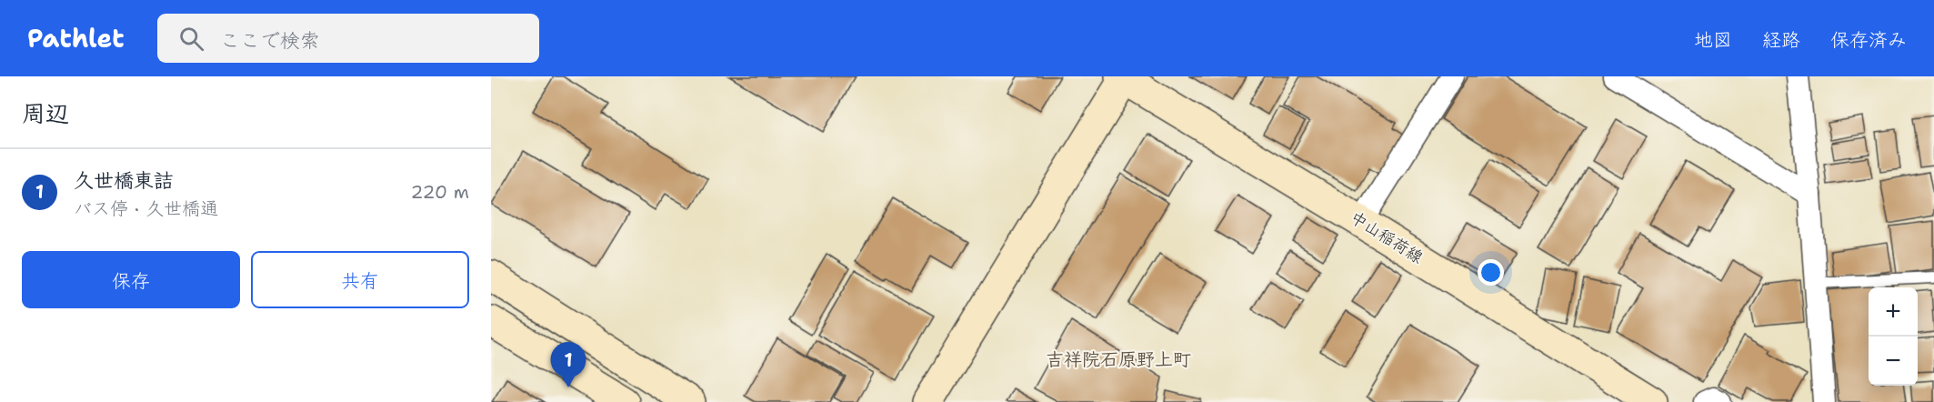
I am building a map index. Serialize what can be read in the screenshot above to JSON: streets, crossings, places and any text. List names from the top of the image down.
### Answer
{
  "streets": {
    "street": ["中山稲荷線"]
  },
  "districts": ["吉祥院石原野上町"],
  "page": {
    "header": "Pathlet",
    "search": "ここで検索",
    "nav": ["地図", "経路", "保存済み"],
    "heading": "周辺",
    "list": [
      {
        "mark": "1",
        "name": "久世橋東詰",
        "note": "バス停 · 久世橋通",
        "value": "220 m"
      }
    ],
    "buttons": ["保存", "共有"],
    "map_buttons": ["+", "−"],
    "pins": "1"
  }
}
